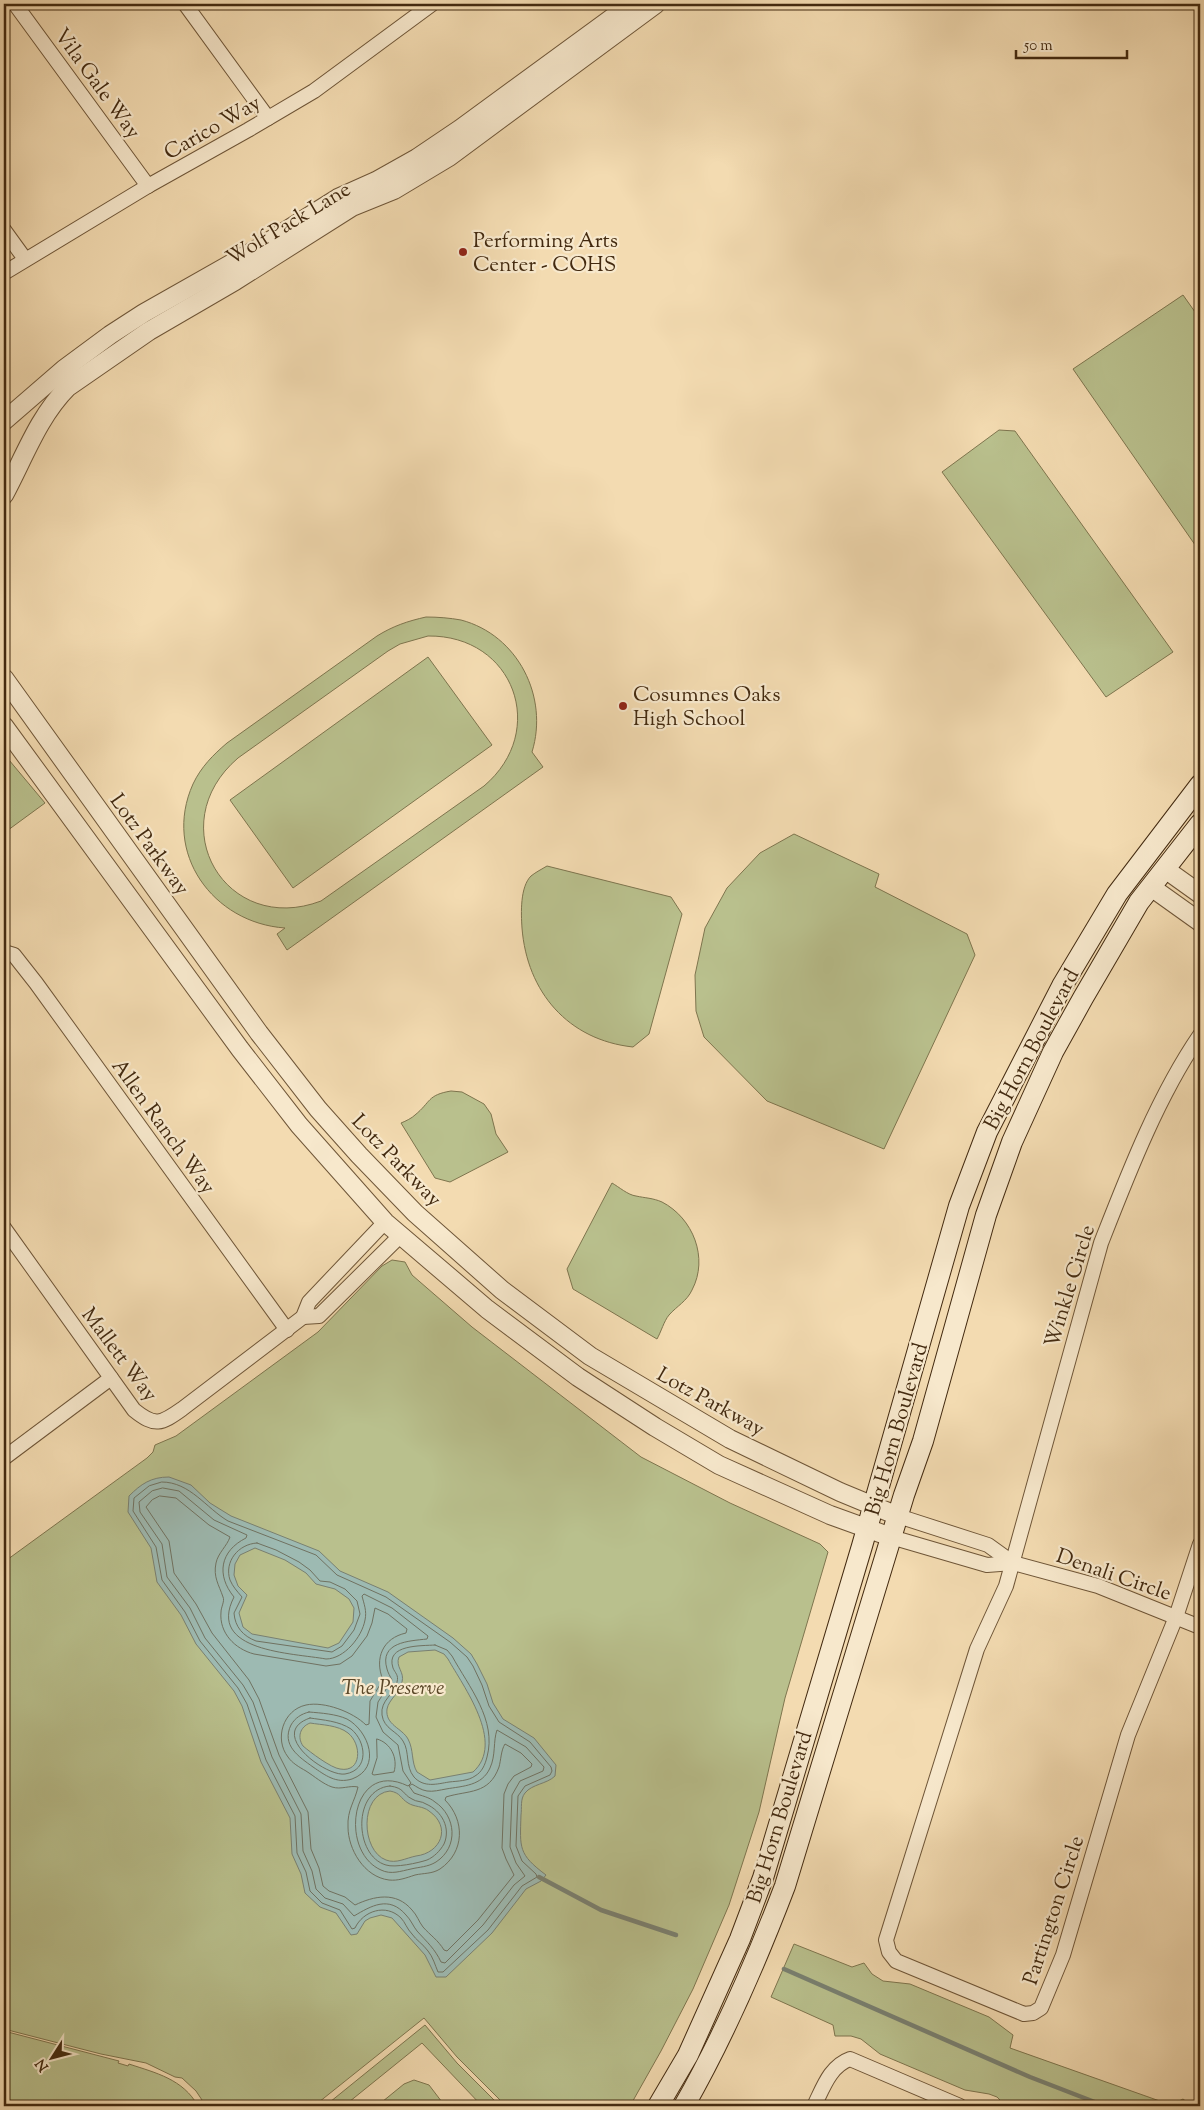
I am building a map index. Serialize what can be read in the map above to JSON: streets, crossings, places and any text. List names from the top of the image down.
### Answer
{
  "streets": {
    "main road": ["Big Horn Boulevard"],
    "street": [
      "Vila Gale Way",
      "Carico Way",
      "Wolf Pack Lane",
      "Lotz Parkway",
      "Allen Ranch Way",
      "Winkle Circle",
      "Mallett Way",
      "Denali Circle",
      "Partington Circle"
    ]
  },
  "crossings": [
    ["Vila Gale Way", "Carico Way"],
    ["Lotz Parkway", "Big Horn Boulevard"],
    ["Lotz Parkway", "Denali Circle"],
    ["Big Horn Boulevard", "Denali Circle"],
    ["Allen Ranch Way", "Mallett Way"],
    ["Winkle Circle", "Denali Circle"],
    ["Winkle Circle", "Partington Circle"],
    ["Denali Circle", "Partington Circle"]
  ],
  "parks": ["The Preserve"],
  "places": ["Performing Arts Center - COHS", "Cosumnes Oaks High School"],
  "scale_bar": "50 m",
  "north": "bottom left"
}
